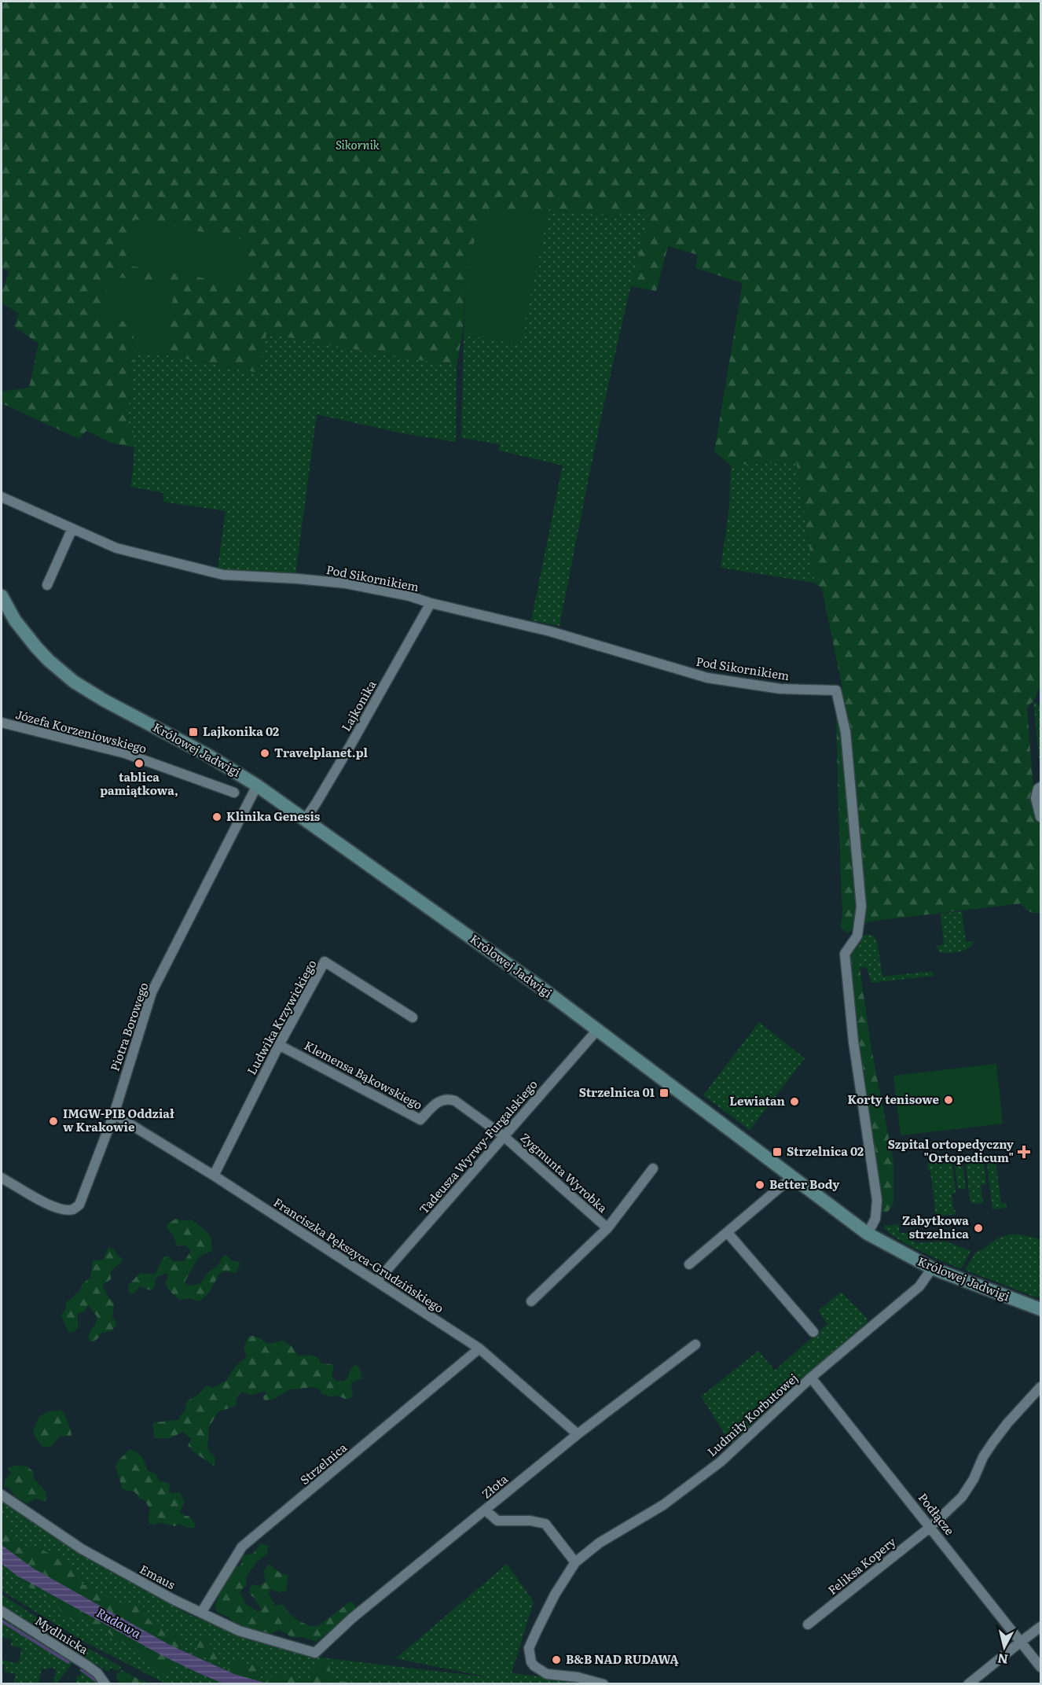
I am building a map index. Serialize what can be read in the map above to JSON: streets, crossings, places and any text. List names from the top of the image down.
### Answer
{
  "streets": {
    "street": [
      "Pod Sikornikiem",
      "Lajkonika",
      "Józefa Korzeniowskiego",
      "Królowej Jadwigi",
      "Ludwika Krzywickiego",
      "Piotra Borowego",
      "Klemensa Bąkowskiego",
      "Tadeusza Wyrwy-Furgalskiego",
      "Zygmunta Wyrobka",
      "Franciszka Pększyca-Grudzińskiego",
      "Ludmiły Korbutowej",
      "Strzelnica",
      "Złota",
      "Podłącze",
      "Feliksa Kopery",
      "Emaus",
      "Mydlnicka"
    ]
  },
  "crossings": [
    ["Pod Sikornikiem", "Lajkonika"],
    ["Pod Sikornikiem", "Królowej Jadwigi"],
    ["Lajkonika", "Królowej Jadwigi"],
    ["Królowej Jadwigi", "Piotra Borowego"],
    ["Królowej Jadwigi", "Tadeusza Wyrwy-Furgalskiego"],
    ["Królowej Jadwigi", "Ludmiły Korbutowej"],
    ["Ludwika Krzywickiego", "Klemensa Bąkowskiego"],
    ["Ludwika Krzywickiego", "Franciszka Pększyca-Grudzińskiego"],
    ["Piotra Borowego", "Franciszka Pększyca-Grudzińskiego"],
    ["Klemensa Bąkowskiego", "Tadeusza Wyrwy-Furgalskiego"],
    ["Klemensa Bąkowskiego", "Zygmunta Wyrobka"],
    ["Tadeusza Wyrwy-Furgalskiego", "Zygmunta Wyrobka"],
    ["Tadeusza Wyrwy-Furgalskiego", "Franciszka Pększyca-Grudzińskiego"],
    ["Franciszka Pększyca-Grudzińskiego", "Strzelnica"],
    ["Franciszka Pększyca-Grudzińskiego", "Złota"],
    ["Ludmiły Korbutowej", "Podłącze"],
    ["Strzelnica", "Emaus"],
    ["Złota", "Emaus"],
    ["Podłącze", "Feliksa Kopery"]
  ],
  "water": ["Rudawa"],
  "parks": ["Sikornik"],
  "places": {
    "transit": ["Lajkonika 02", "Strzelnica 01", "Strzelnica 02"],
    "other": [
      "Travelplanet.pl",
      "tablica pamiątkowa,",
      "Klinika Genesis",
      "Korty tenisowe",
      "Lewiatan",
      "IMGW-PIB Oddział w Krakowie",
      "Better Body",
      "Zabytkowa strzelnica",
      "B&B NAD RUDAWĄ"
    ],
    "health": ["Szpital ortopedyczny \"Ortopedicum\""]
  },
  "north": "bottom"
}
